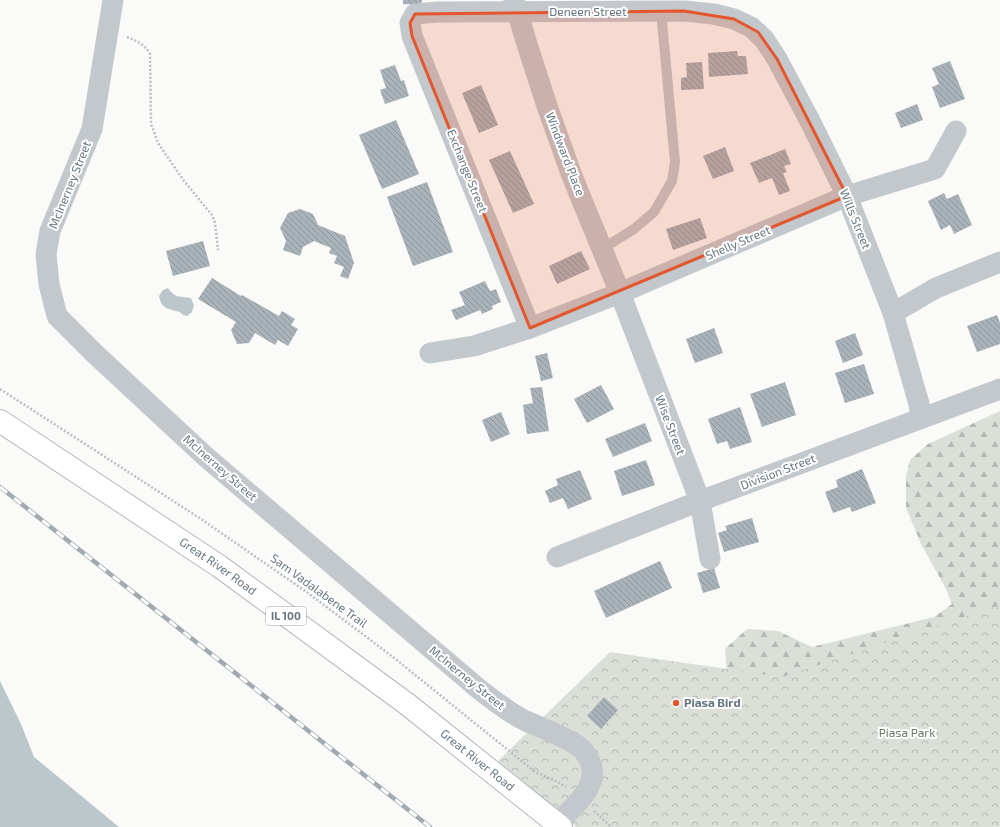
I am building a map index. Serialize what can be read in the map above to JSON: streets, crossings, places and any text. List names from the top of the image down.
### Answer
{
  "streets": {
    "main road": ["Great River Road", "IL 100"],
    "street": [
      "Deneen Street",
      "Windward Place",
      "Exchange Street",
      "McInerney Street",
      "Wills Street",
      "Shelly Street",
      "Wise Street",
      "Division Street"
    ],
    "path": ["Sam Vadalabene Trail"]
  },
  "crossings": [
    ["Deneen Street", "Windward Place"],
    ["Deneen Street", "Exchange Street"],
    ["Deneen Street", "Wills Street"],
    ["Windward Place", "Shelly Street"],
    ["Windward Place", "Wise Street"],
    ["Exchange Street", "Shelly Street"],
    ["McInerney Street", "Great River Road"],
    ["McInerney Street", "Sam Vadalabene Trail"],
    ["Wills Street", "Shelly Street"],
    ["Wills Street", "Division Street"],
    ["Shelly Street", "Wise Street"],
    ["Wise Street", "Division Street"]
  ],
  "parks": ["Piasa Park"],
  "places": ["Piasa Bird"]
}
